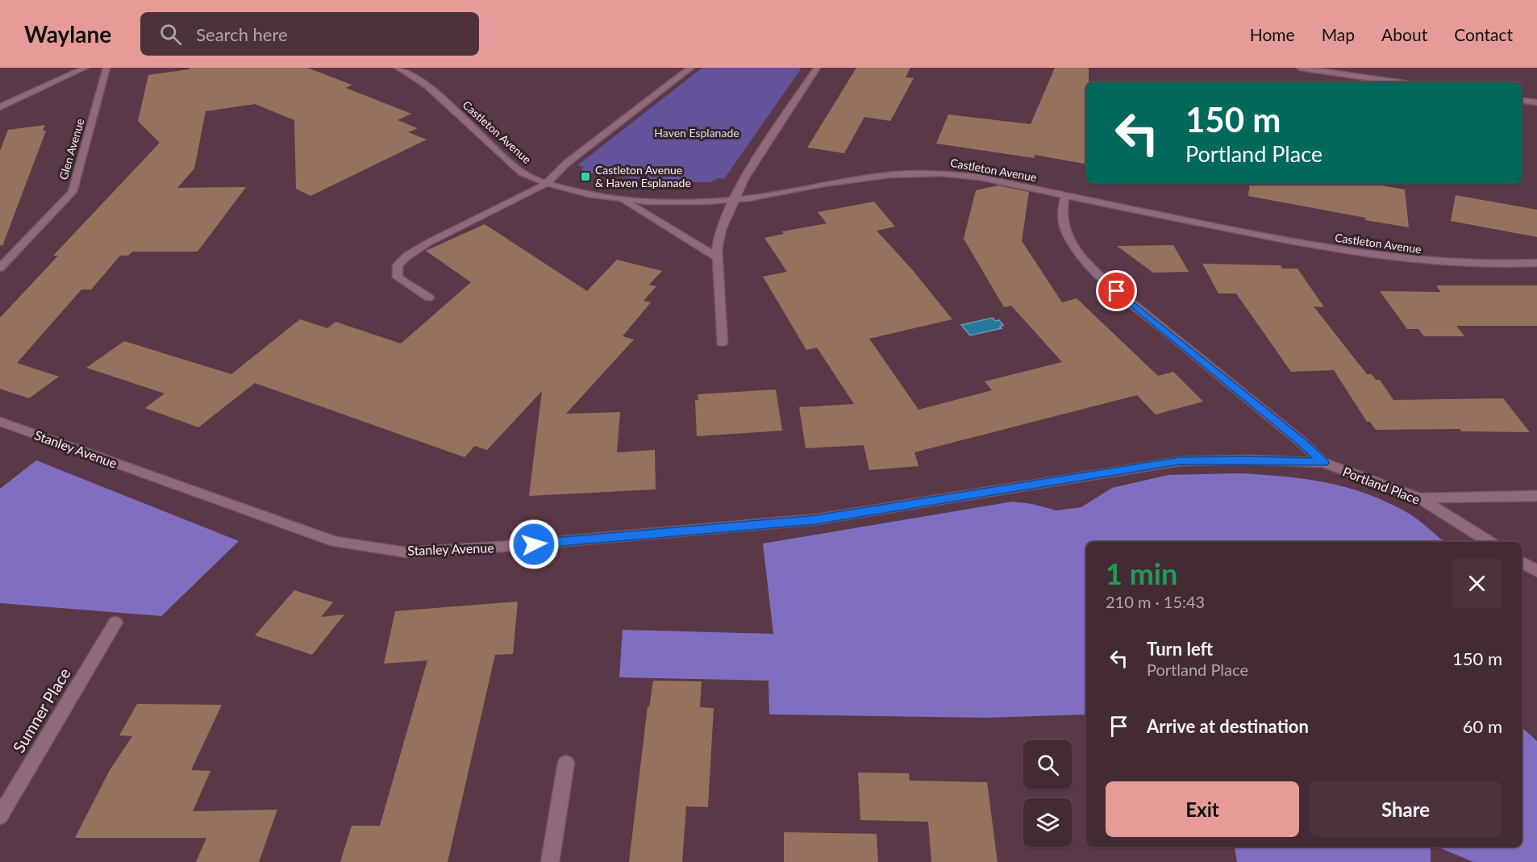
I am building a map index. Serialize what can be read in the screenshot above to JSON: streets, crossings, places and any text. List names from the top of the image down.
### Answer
{
  "streets": {
    "street": [
      "Castleton Avenue",
      "Glen Avenue",
      "Stanley Avenue",
      "Portland Place",
      "Sumner Place"
    ]
  },
  "crossings": [
    ["Castleton Avenue", "Portland Place"],
    ["Stanley Avenue", "Portland Place"]
  ],
  "parks": ["Haven Esplanade"],
  "places": {
    "transit": ["Castleton Avenue & Haven Esplanade"]
  },
  "page": {
    "header": "Waylane",
    "search": "Search here",
    "nav": [
      "Home",
      "Map",
      "About",
      "Contact"
    ],
    "turn": ["150 m", "Portland Place"],
    "heading": ["1 min", "210 m · 15:43"],
    "list": [
      {
        "name": "Turn left",
        "note": "Portland Place",
        "value": "150 m"
      },
      {
        "name": "Arrive at destination",
        "value": "60 m"
      }
    ],
    "buttons": ["Exit", "Share"]
  }
}
